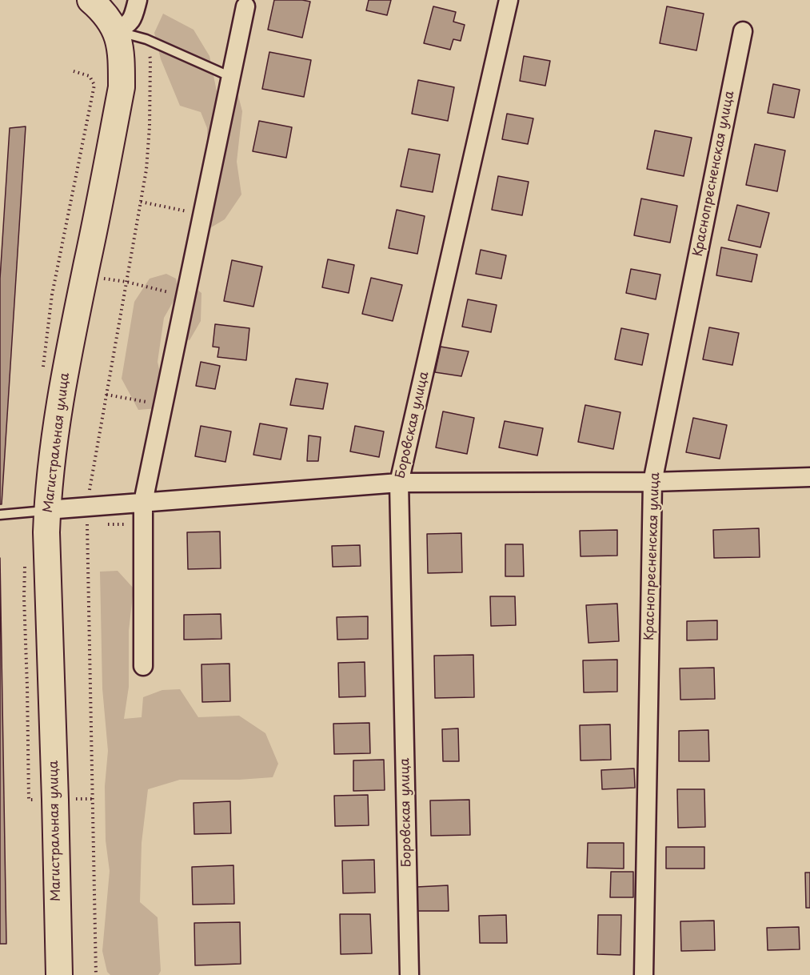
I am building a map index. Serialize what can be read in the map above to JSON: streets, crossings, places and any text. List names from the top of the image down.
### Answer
{
  "streets": {
    "main road": ["Магистральная улица"],
    "street": ["Краснопресненская улица", "Боровская улица"]
  }
}
